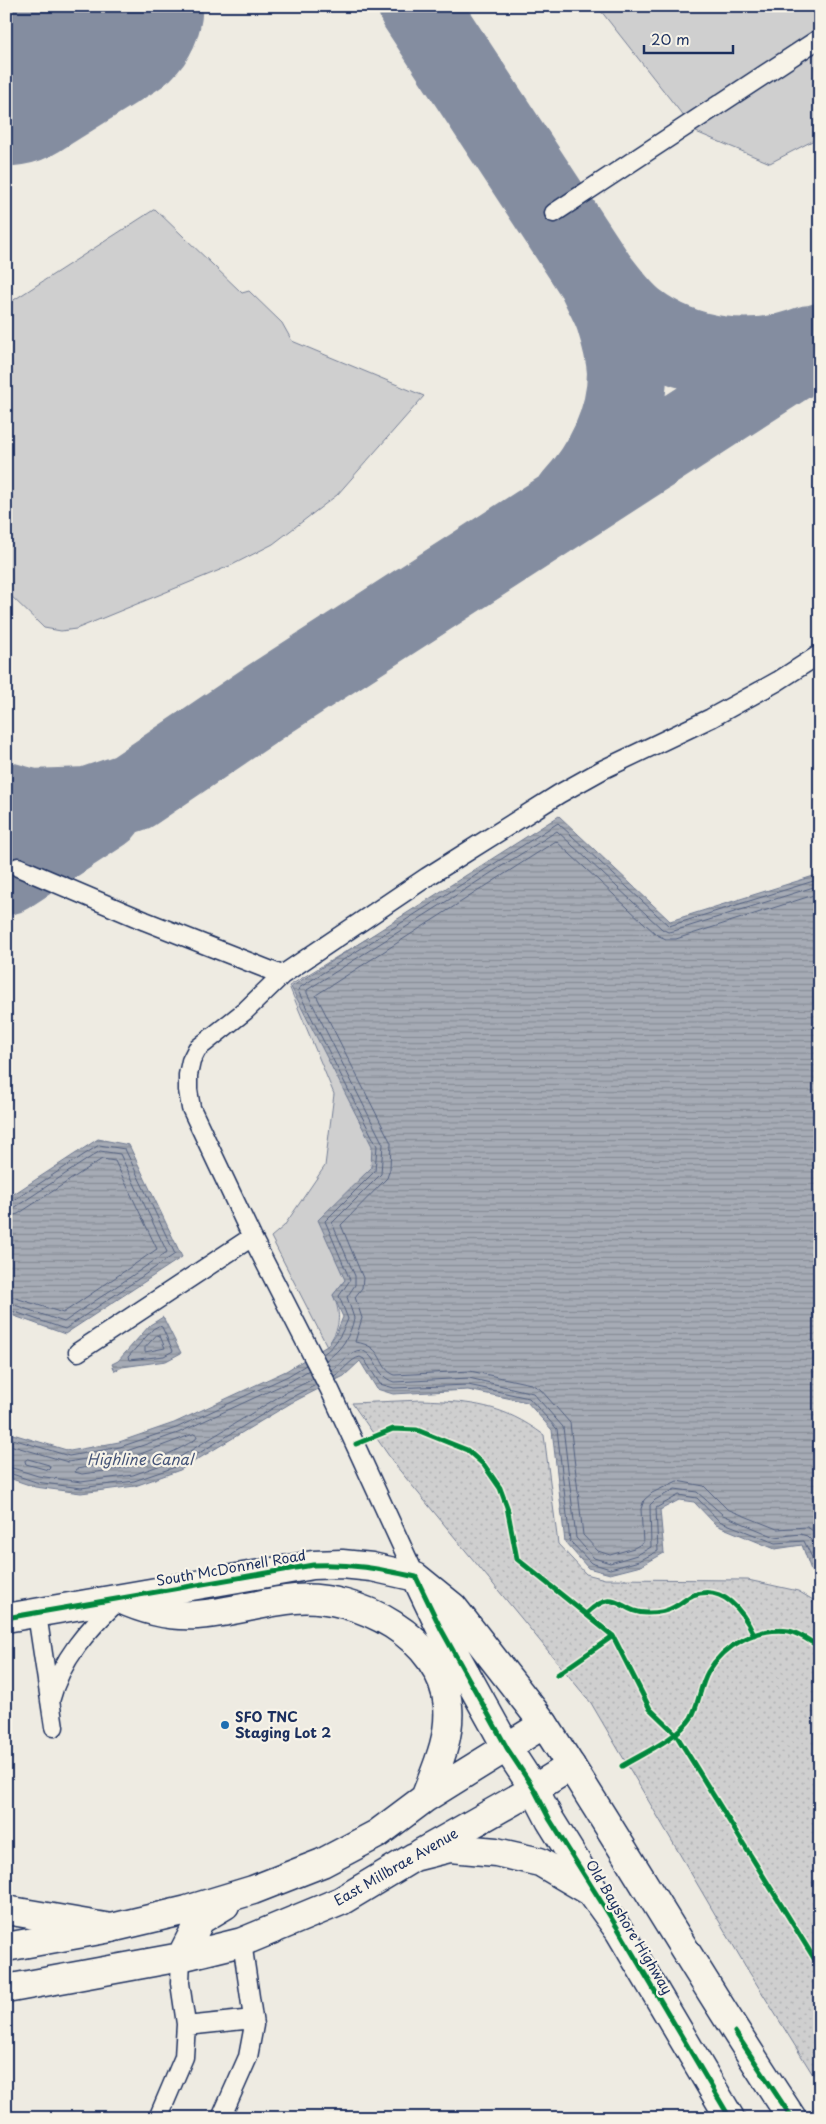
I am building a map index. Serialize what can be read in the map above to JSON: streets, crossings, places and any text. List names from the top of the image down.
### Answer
{
  "streets": {
    "main road": ["South McDonnell Road", "East Millbrae Avenue", "Old Bayshore Highway"]
  },
  "crossings": [
    ["East Millbrae Avenue", "Old Bayshore Highway"]
  ],
  "water": ["Highline Canal"],
  "places": ["SFO TNC Staging Lot 2"],
  "scale_bar": "20 m"
}
